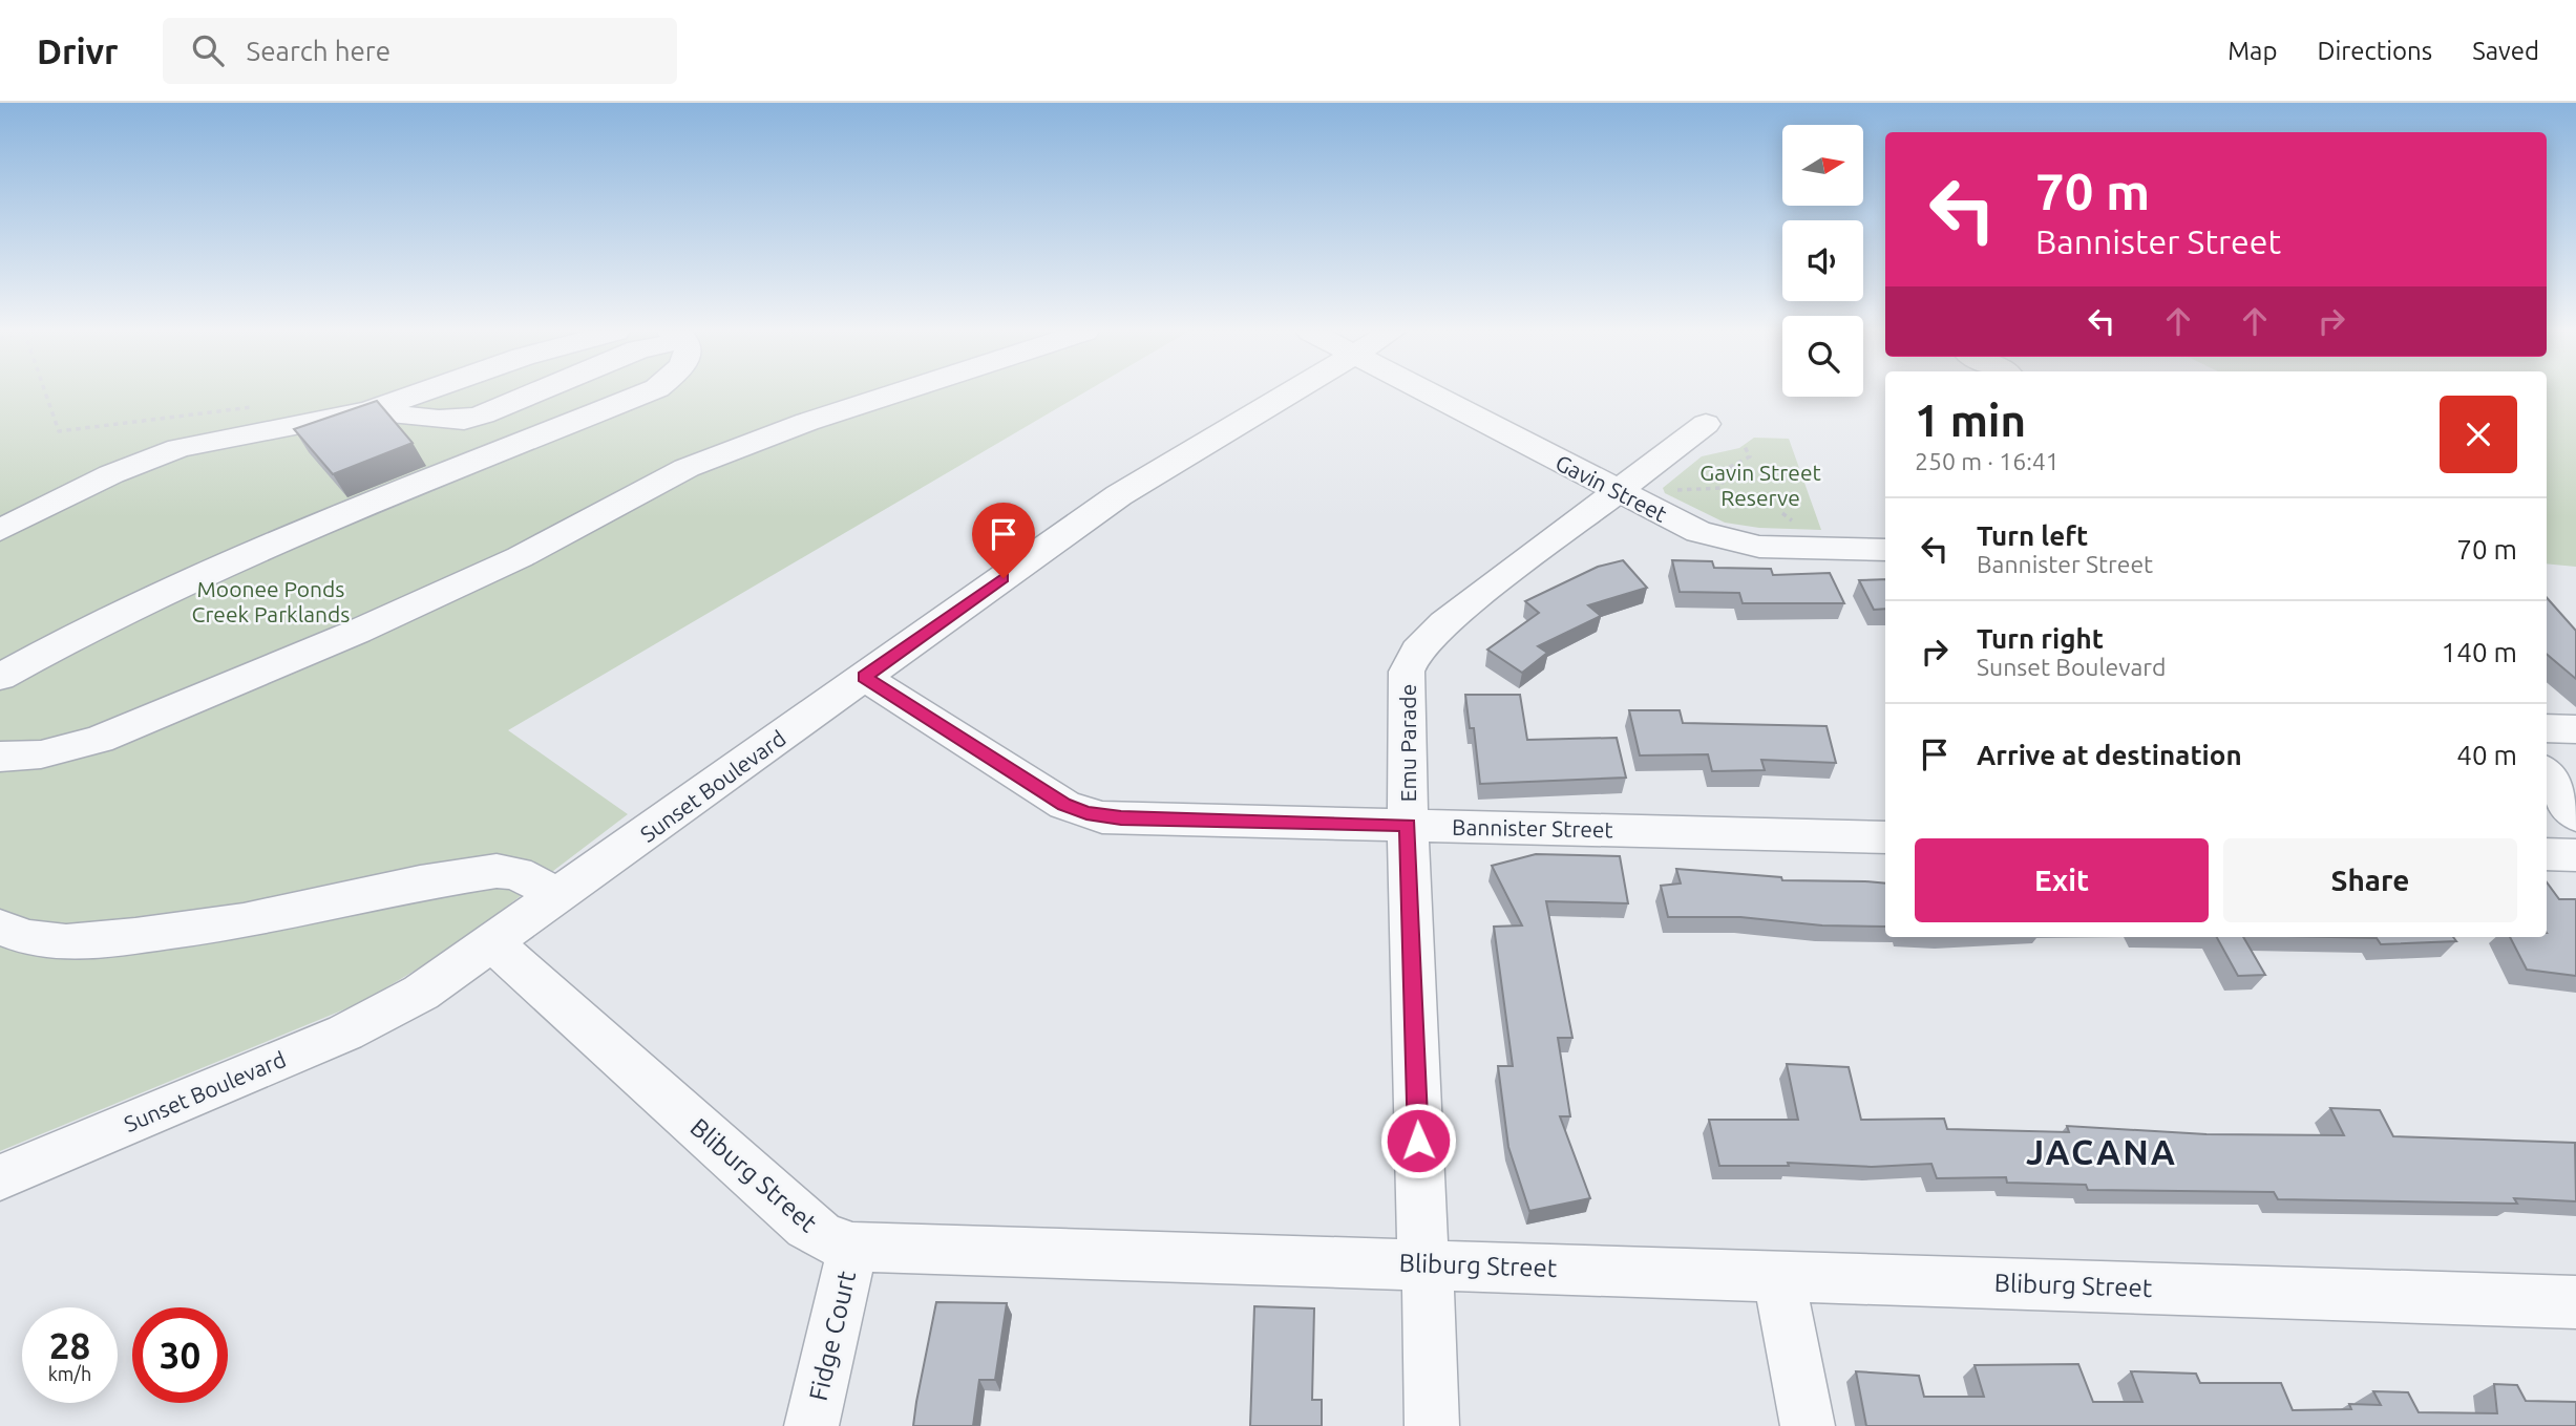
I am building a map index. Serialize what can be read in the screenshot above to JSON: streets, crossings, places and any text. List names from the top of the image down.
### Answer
{
  "streets": {
    "street": [
      "Gavin Street",
      "Emu Parade",
      "Sunset Boulevard",
      "Bannister Street",
      "Bliburg Street",
      "Fidge Court"
    ]
  },
  "crossings": [
    ["Gavin Street", "Emu Parade"],
    ["Emu Parade", "Bannister Street"],
    ["Emu Parade", "Bliburg Street"],
    ["Sunset Boulevard", "Bannister Street"],
    ["Sunset Boulevard", "Bliburg Street"],
    ["Bliburg Street", "Fidge Court"]
  ],
  "districts": ["JACANA"],
  "parks": ["Gavin Street Reserve", "Moonee Ponds Creek Parklands"],
  "north": "right",
  "page": {
    "header": "Drivr",
    "search": "Search here",
    "nav": ["Map", "Directions", "Saved"],
    "turn": ["70 m", "Bannister Street"],
    "heading": ["1 min", "250 m · 16:41"],
    "list": [
      {
        "name": "Turn left",
        "note": "Bannister Street",
        "value": "70 m"
      },
      {
        "name": "Turn right",
        "note": "Sunset Boulevard",
        "value": "140 m"
      },
      {
        "name": "Arrive at destination",
        "value": "40 m"
      }
    ],
    "buttons": ["Exit", "Share"],
    "speed": "28 km/h",
    "limit": "30"
  }
}
